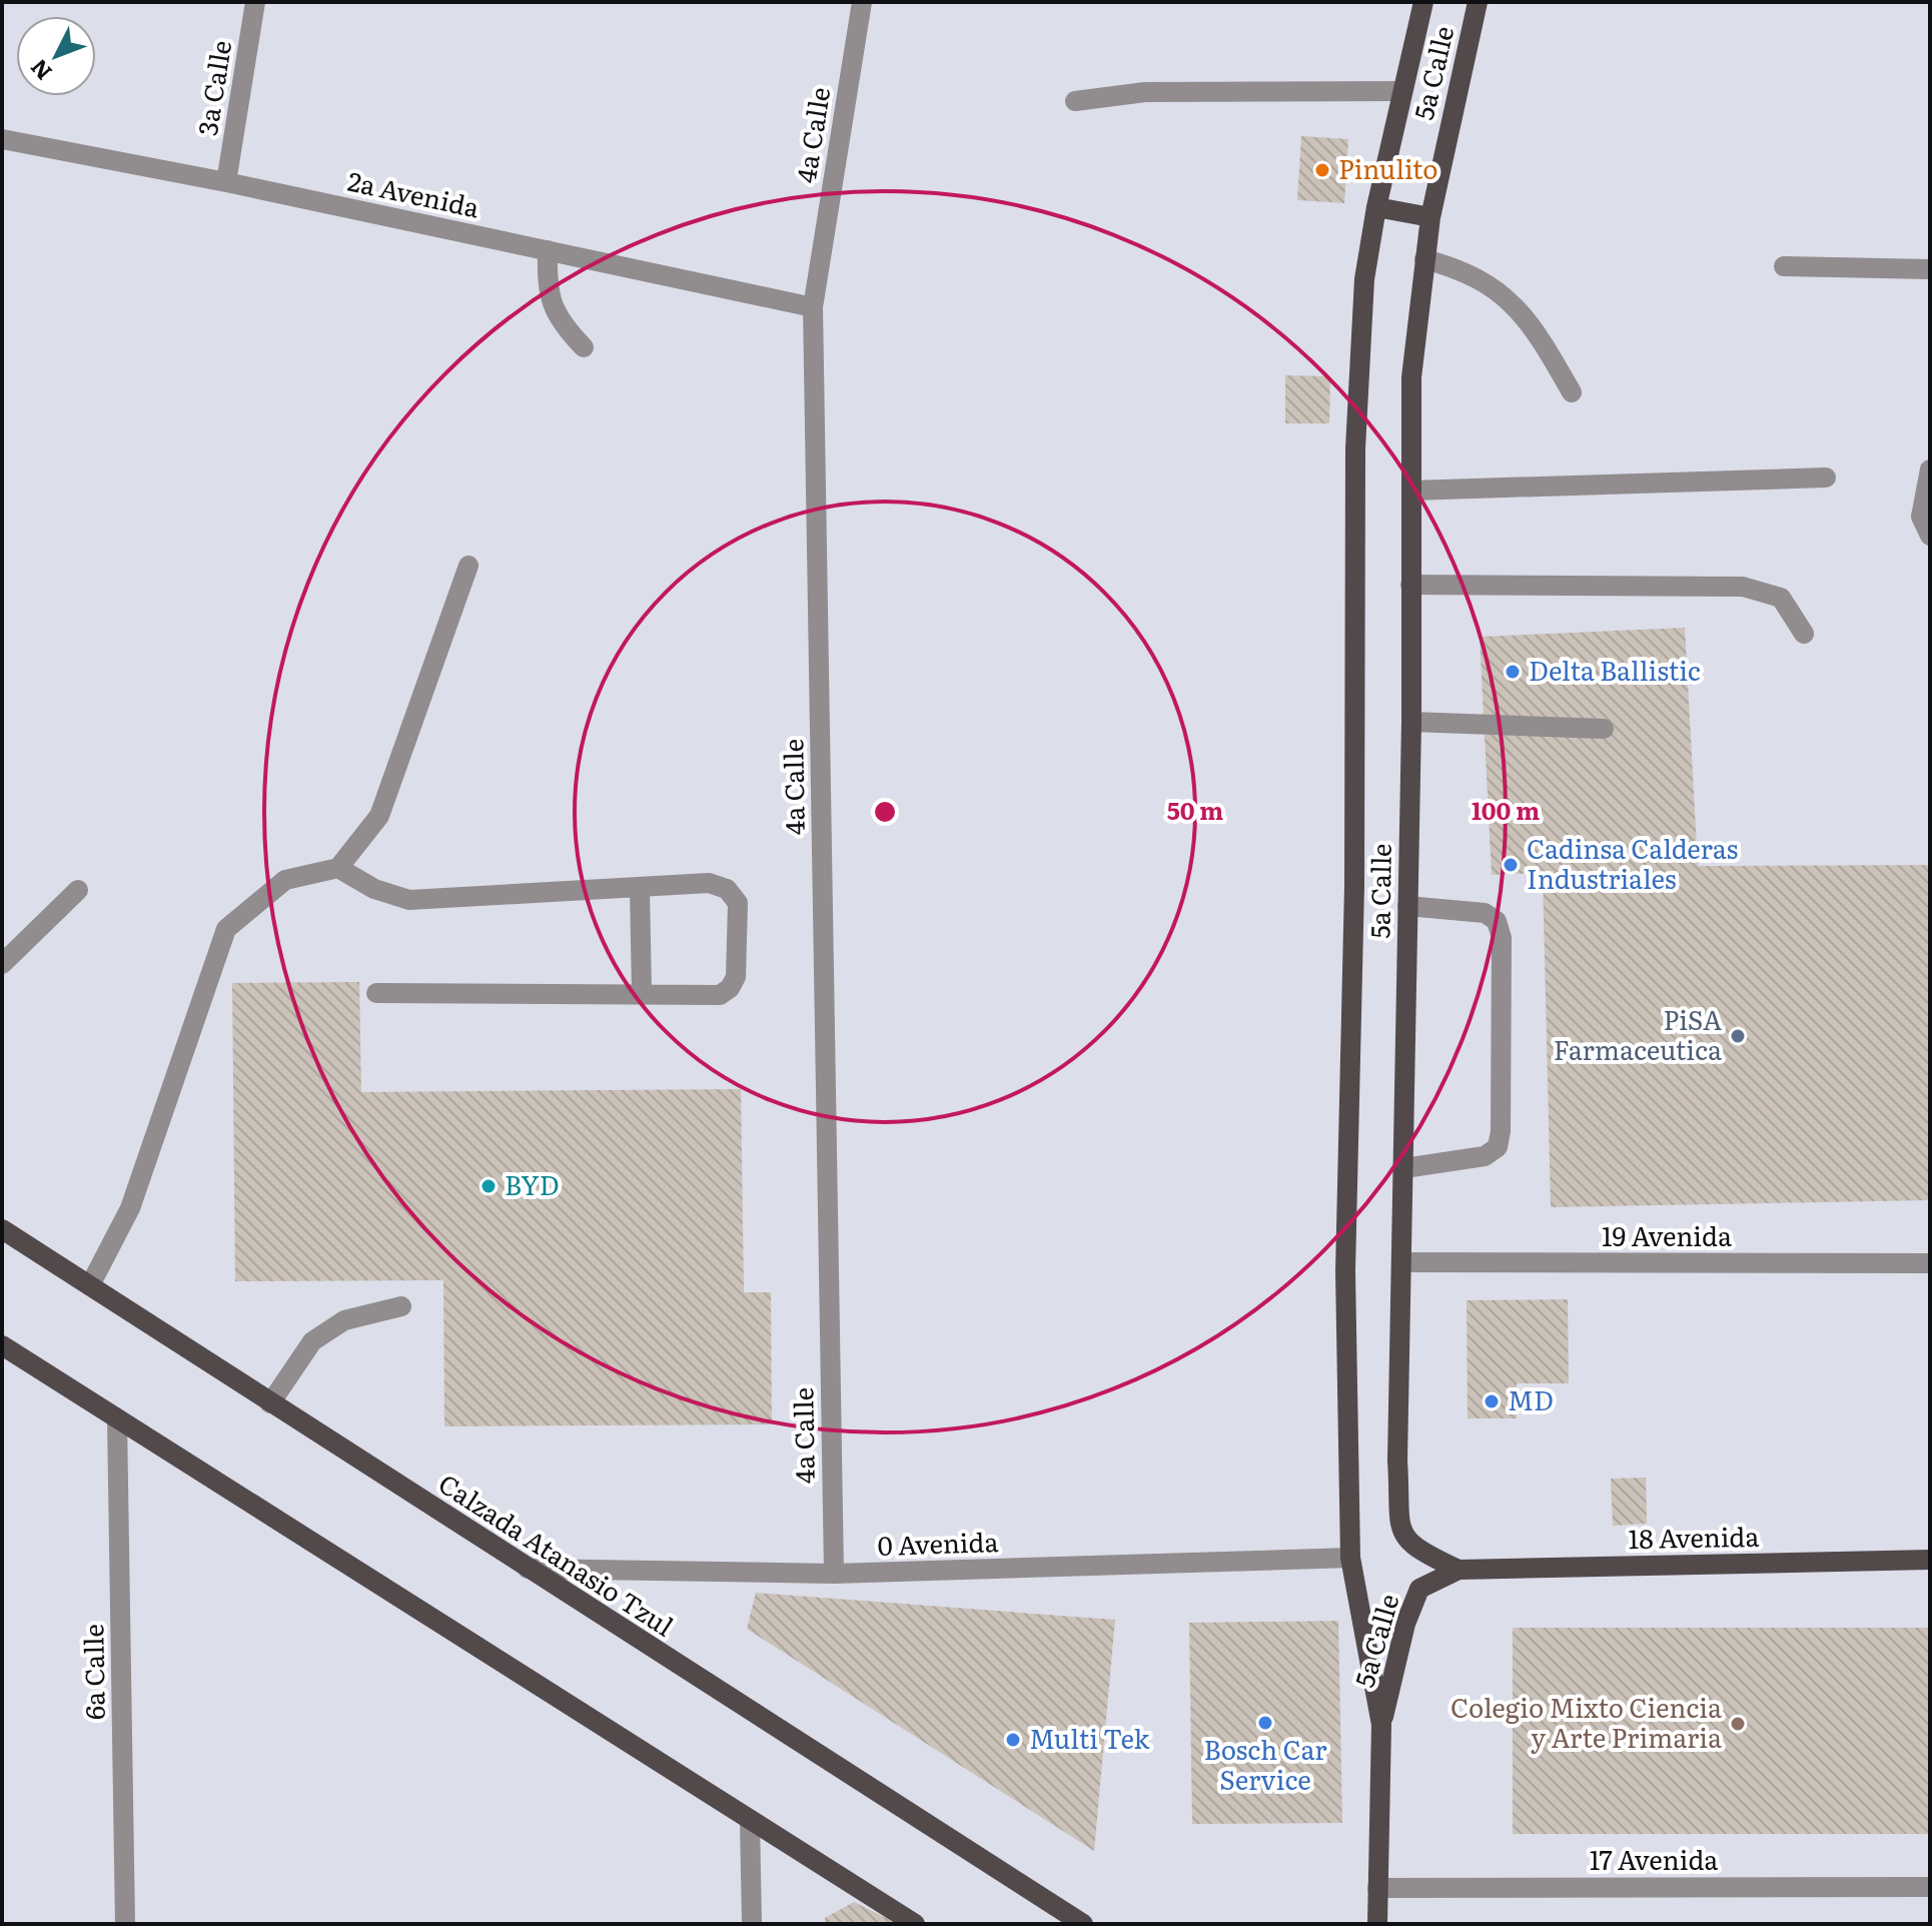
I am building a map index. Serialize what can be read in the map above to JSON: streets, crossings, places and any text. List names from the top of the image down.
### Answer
{
  "streets": {
    "main road": ["5a Calle", "18 Avenida", "Calzada Atanasio Tzul"],
    "street": [
      "3a Calle",
      "4a Calle",
      "2a Avenida",
      "19 Avenida",
      "0 Avenida",
      "6a Calle",
      "17 Avenida"
    ]
  },
  "crossings": [
    ["5a Calle", "19 Avenida"],
    ["5a Calle", "18 Avenida"],
    ["5a Calle", "0 Avenida"],
    ["5a Calle", "17 Avenida"],
    ["3a Calle", "2a Avenida"],
    ["4a Calle", "2a Avenida"],
    ["4a Calle", "0 Avenida"],
    ["0 Avenida", "Calzada Atanasio Tzul"]
  ],
  "places": [
    "Pinulito",
    "Delta Ballistic",
    "Cadinsa Calderas Industriales",
    "PiSA Farmaceutica",
    "BYD",
    "MD",
    "Bosch Car Service",
    "Colegio Mixto Ciencia y Arte Primaria",
    "Multi Tek"
  ],
  "north": "bottom left",
  "rings": ["50 m", "100 m"]
}
